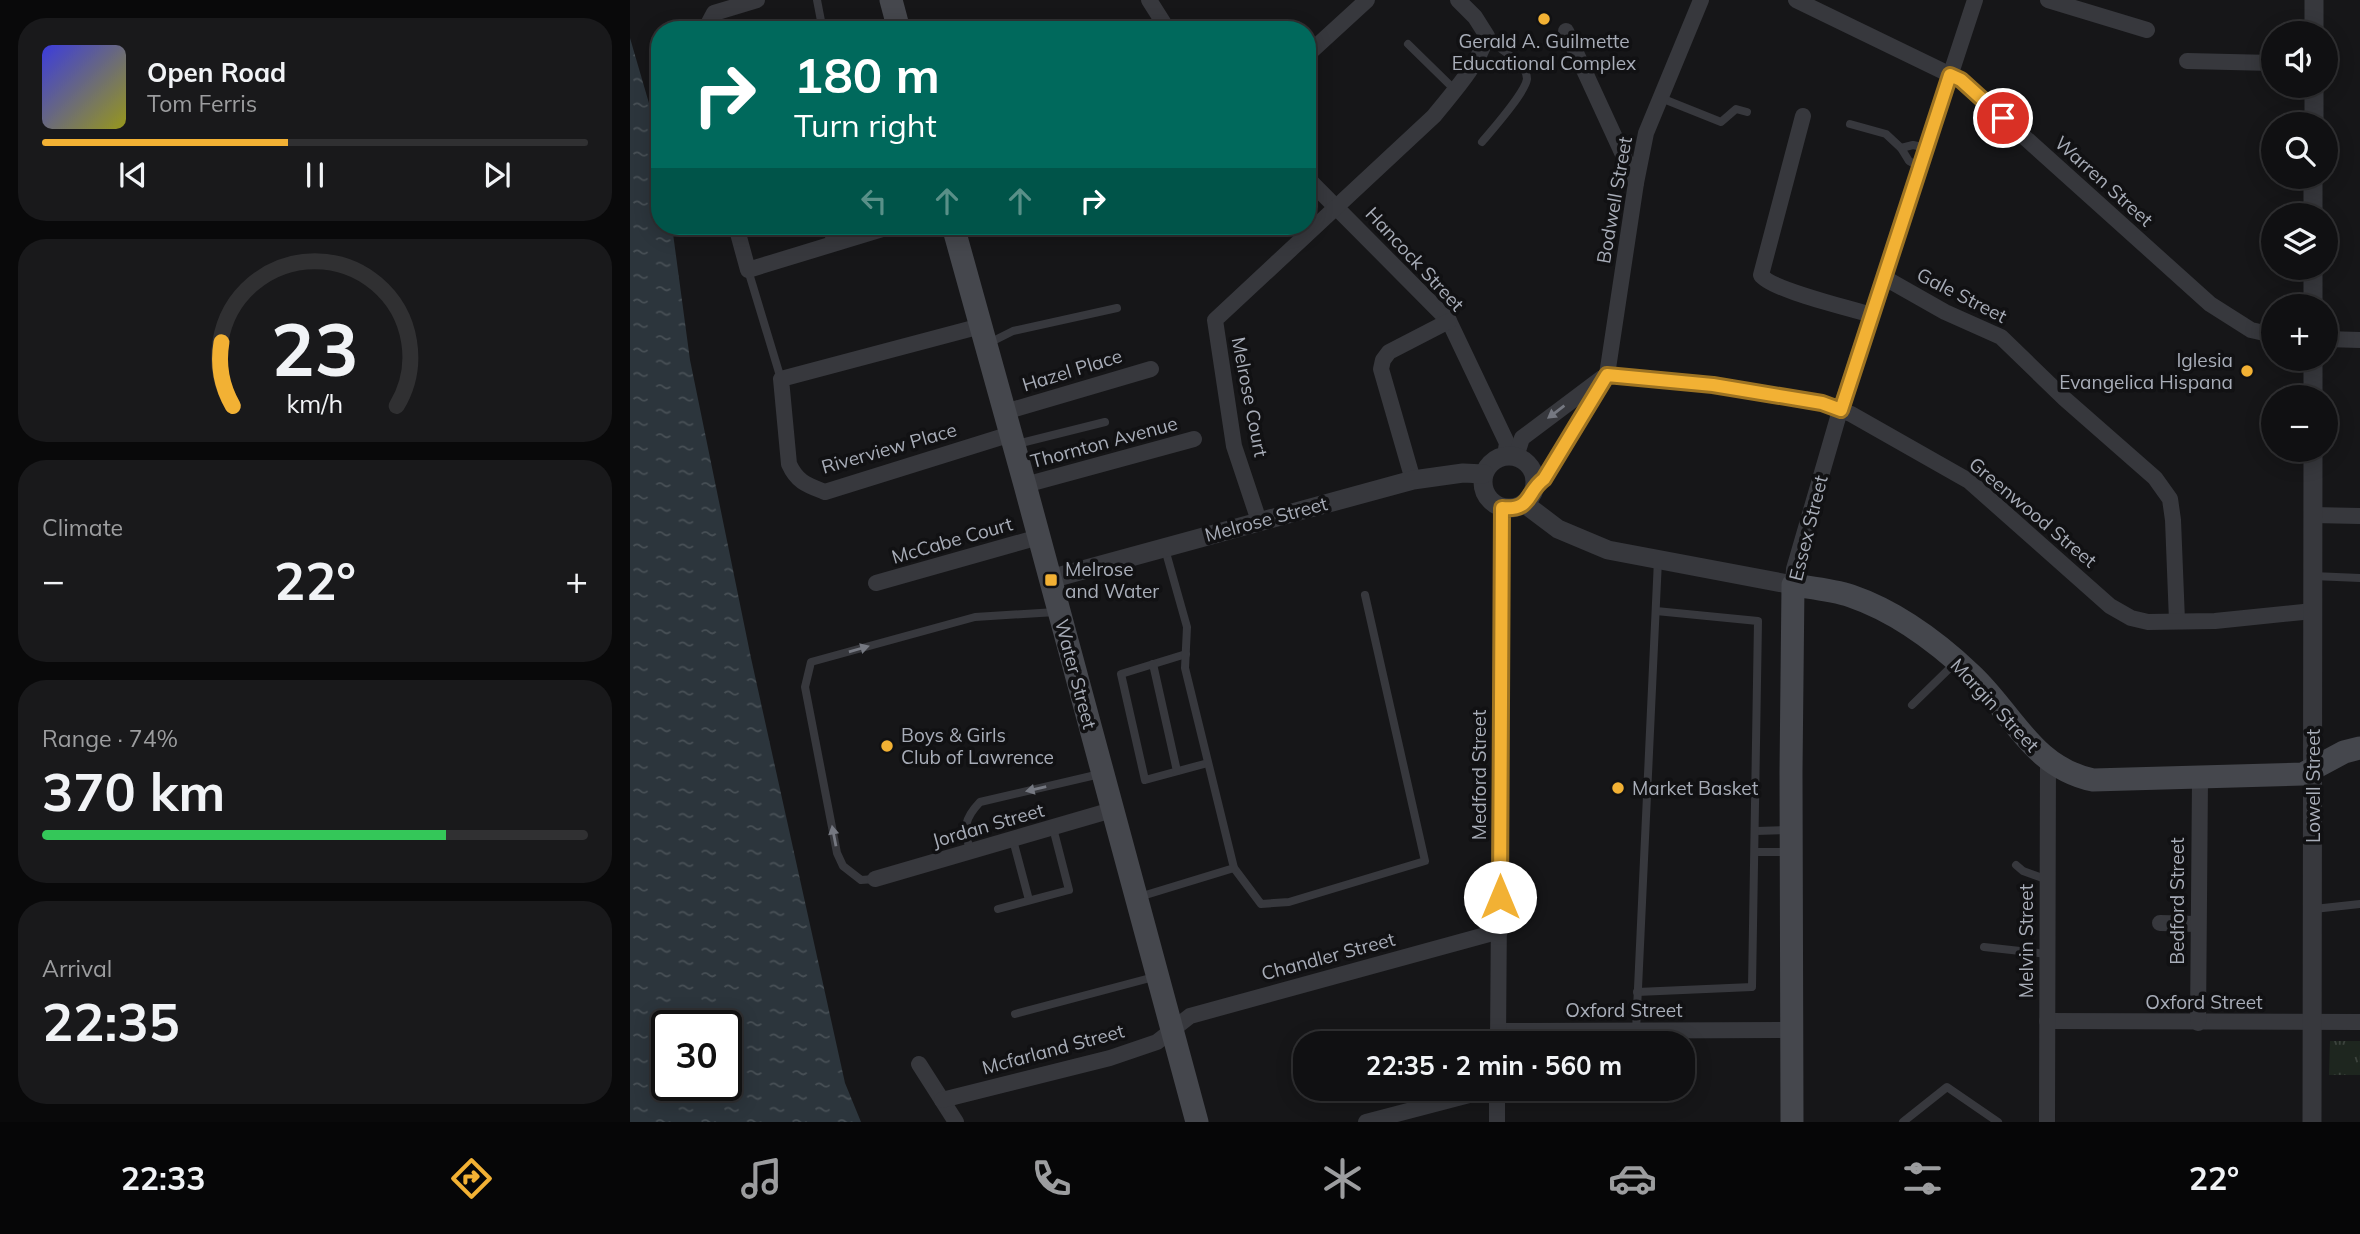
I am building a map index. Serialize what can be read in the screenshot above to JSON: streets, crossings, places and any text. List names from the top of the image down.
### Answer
{
  "streets": {
    "main road": ["Essex Street", "Water Street", "Margin Street"],
    "street": [
      "Warren Street",
      "Bodwell Street",
      "Hancock Street",
      "Gale Street",
      "Hazel Place",
      "Melrose Court",
      "Thornton Avenue",
      "Riverview Place",
      "Greenwood Street",
      "Melrose Street",
      "McCabe Court",
      "Medford Street",
      "Lowell Street",
      "Jordan Street",
      "Bedford Street",
      "Melvin Street",
      "Chandler Street",
      "Oxford Street",
      "Mcfarland Street"
    ]
  },
  "crossings": [
    ["Warren Street", "Essex Street"],
    ["Bodwell Street", "Hancock Street"],
    ["Bodwell Street", "Greenwood Street"],
    ["Bodwell Street", "Melrose Street"],
    ["Bodwell Street", "Margin Street"],
    ["Bodwell Street", "Medford Street"],
    ["Hancock Street", "Melrose Court"],
    ["Hancock Street", "Melrose Street"],
    ["Hancock Street", "Margin Street"],
    ["Hancock Street", "Medford Street"],
    ["Gale Street", "Greenwood Street"],
    ["Gale Street", "Essex Street"],
    ["Hazel Place", "Riverview Place"],
    ["Hazel Place", "Water Street"],
    ["Melrose Court", "Melrose Street"],
    ["Thornton Avenue", "Water Street"],
    ["Riverview Place", "Water Street"],
    ["Greenwood Street", "Essex Street"],
    ["Greenwood Street", "Lowell Street"],
    ["Melrose Street", "Water Street"],
    ["Melrose Street", "Margin Street"],
    ["Melrose Street", "Medford Street"],
    ["Essex Street", "Margin Street"],
    ["Essex Street", "Oxford Street"],
    ["McCabe Court", "Water Street"],
    ["Water Street", "Jordan Street"],
    ["Water Street", "Chandler Street"],
    ["Water Street", "Mcfarland Street"],
    ["Margin Street", "Medford Street"],
    ["Margin Street", "Lowell Street"],
    ["Margin Street", "Bedford Street"],
    ["Margin Street", "Melvin Street"],
    ["Medford Street", "Chandler Street"],
    ["Lowell Street", "Oxford Street"],
    ["Bedford Street", "Oxford Street"],
    ["Melvin Street", "Oxford Street"],
    ["Chandler Street", "Mcfarland Street"]
  ],
  "places": {
    "other": [
      "Gerald A. Guilmette Educational Complex",
      "Iglesia Evangelica Hispana",
      "Boys & Girls Club of Lawrence",
      "Market Basket"
    ],
    "transit": ["Melrose and Water"]
  },
  "page": {
    "map_buttons": ["+", "−"],
    "turn": ["180 m", "Turn right"],
    "song": ["Open Road", "Tom Ferris"],
    "tile": [
      "Climate",
      ["Range · 74%", "370 km"],
      ["Arrival", "22:35"]
    ],
    "heat": ["−", "22°", "+"],
    "limit": "30",
    "trip": "22:35 · 2 min · 560 m",
    "tabs": ["22:33", "22°"],
    "gauge": ["23", "km/h"]
  }
}
